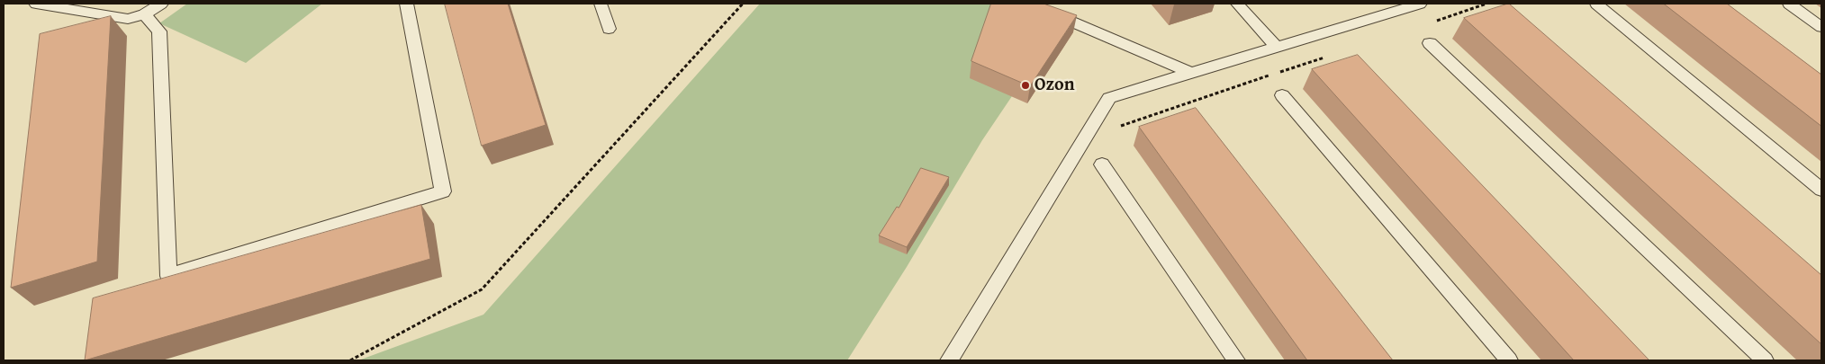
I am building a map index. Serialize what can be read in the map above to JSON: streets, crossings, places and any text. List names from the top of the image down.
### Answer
{
  "places": ["Ozon"]
}
